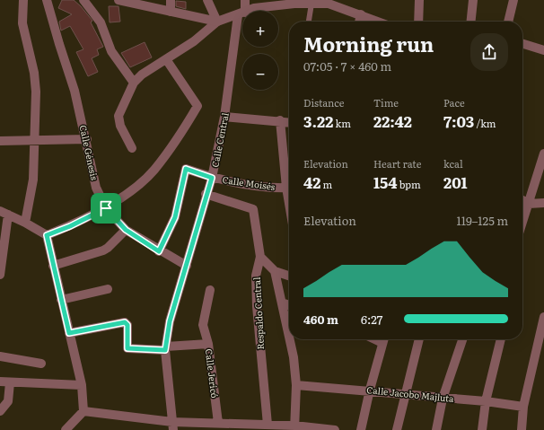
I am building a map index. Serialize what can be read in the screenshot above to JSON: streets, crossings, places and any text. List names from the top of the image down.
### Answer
{
  "streets": {
    "street": [
      "Calle Central",
      "Calle Génesis",
      "Calle Moisés",
      "Respaldo Central",
      "Calle Jericó",
      "Calle Jacobo Majluta"
    ]
  },
  "crossings": [
    ["Calle Central", "Calle Génesis"],
    ["Calle Central", "Calle Moisés"],
    ["Calle Central", "Respaldo Central"],
    ["Calle Central", "Calle Jericó"],
    ["Calle Génesis", "Calle Moisés"]
  ],
  "page": {
    "map_buttons": ["+", "−"],
    "heading": ["Morning run", "07:05 · 7 × 460 m"],
    "stats": [
      ["Distance", "3.22 km"],
      ["Time", "22:42"],
      ["Pace", "7:03 /km"],
      ["Elevation", "42 m"],
      ["Heart rate", "154 bpm"],
      ["kcal", "201"]
    ],
    "chart": ["Elevation", "119–125 m"],
    "list": [
      {
        "name": "460 m",
        "note": "6:27"
      }
    ]
  }
}
